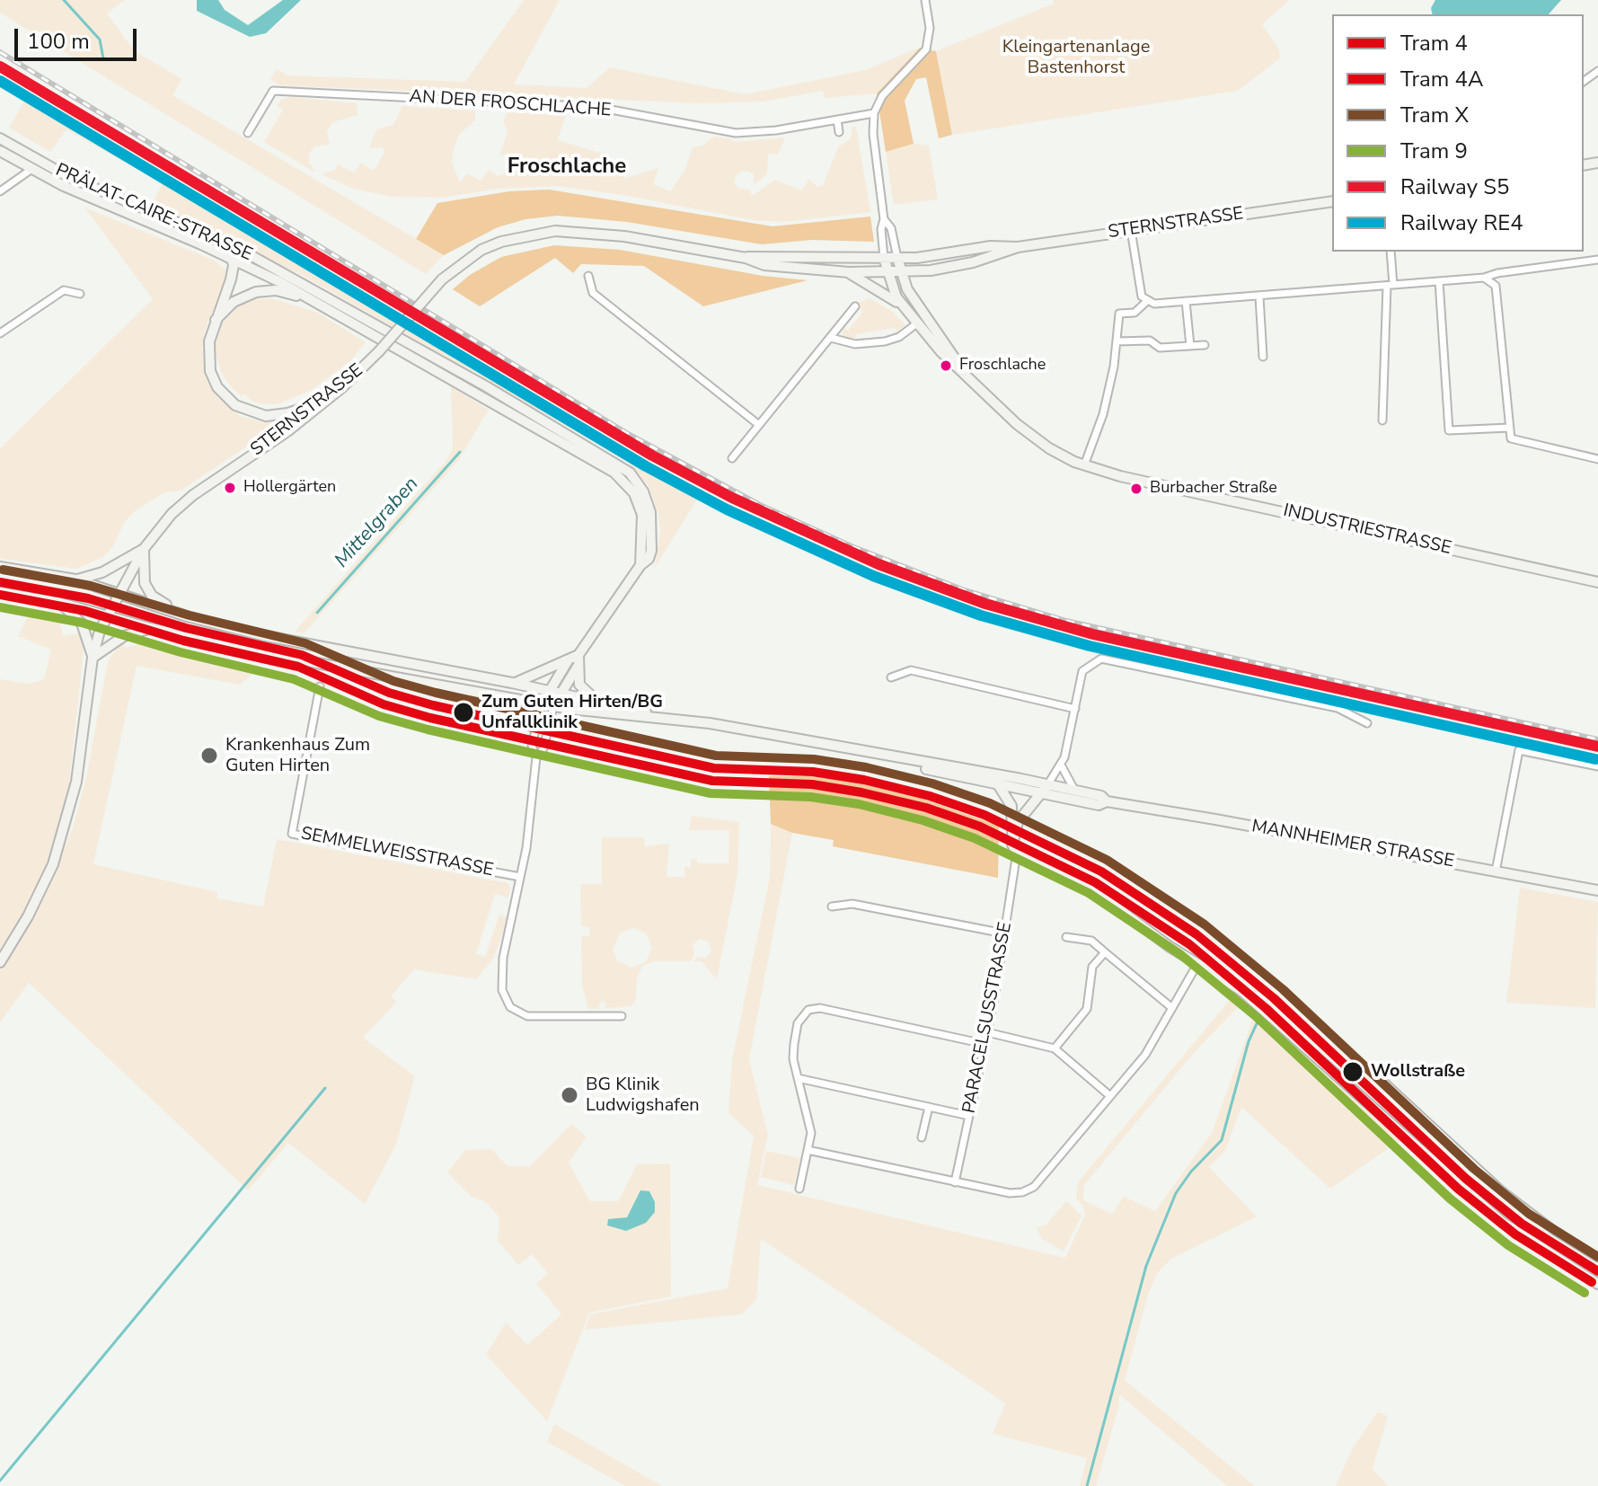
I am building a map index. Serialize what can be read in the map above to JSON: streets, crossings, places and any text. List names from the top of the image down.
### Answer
{
  "streets": {
    "street": [
      "AN DER FROSCHLACHE",
      "PRÄLAT-CAIRE-STRASSE",
      "STERNSTRASSE",
      "INDUSTRIESTRASSE",
      "MANNHEIMER STRASSE",
      "SEMMELWEISSTRASSE",
      "PARACELSUSSTRASSE"
    ]
  },
  "crossings": [
    ["PRÄLAT-CAIRE-STRASSE", "MANNHEIMER STRASSE"],
    ["STERNSTRASSE", "INDUSTRIESTRASSE"],
    ["STERNSTRASSE", "MANNHEIMER STRASSE"]
  ],
  "districts": ["Froschlache"],
  "water": ["Mittelgraben"],
  "parks": ["Kleingartenanlage Bastenhorst"],
  "places": [
    "Froschlache",
    "Hollergärten",
    "Burbacher Straße",
    "Zum Guten Hirten/BG Unfallklinik",
    "Krankenhaus Zum Guten Hirten",
    "Wollstraße",
    "BG Klinik Ludwigshafen"
  ],
  "lines": [
    "rail line S5",
    "rail line RE4",
    "tram line X",
    "tram line 4",
    "tram line 4A",
    "tram line 9"
  ],
  "legend": [
    "Tram 4",
    "Tram 4A",
    "Tram X",
    "Tram 9",
    "Railway S5",
    "Railway RE4"
  ],
  "scale_bar": "100 m"
}
